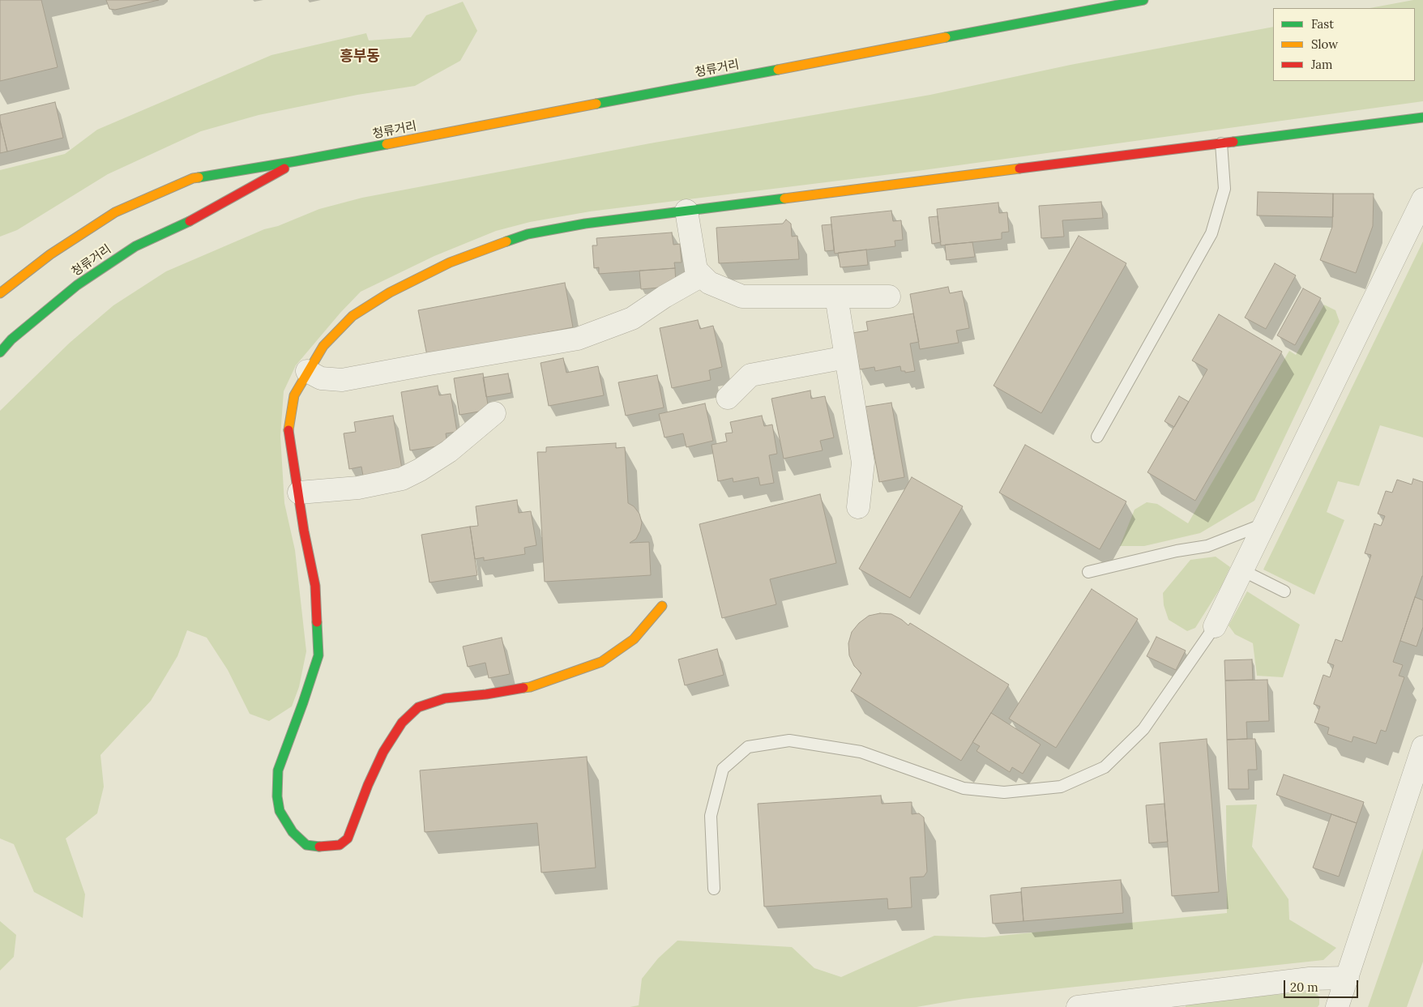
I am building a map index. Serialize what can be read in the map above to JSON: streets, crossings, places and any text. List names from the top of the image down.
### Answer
{
  "streets": {
    "street": ["청류거리"]
  },
  "districts": ["흥부동"],
  "legend": ["Fast", "Slow", "Jam"],
  "scale_bar": "20 m"
}
